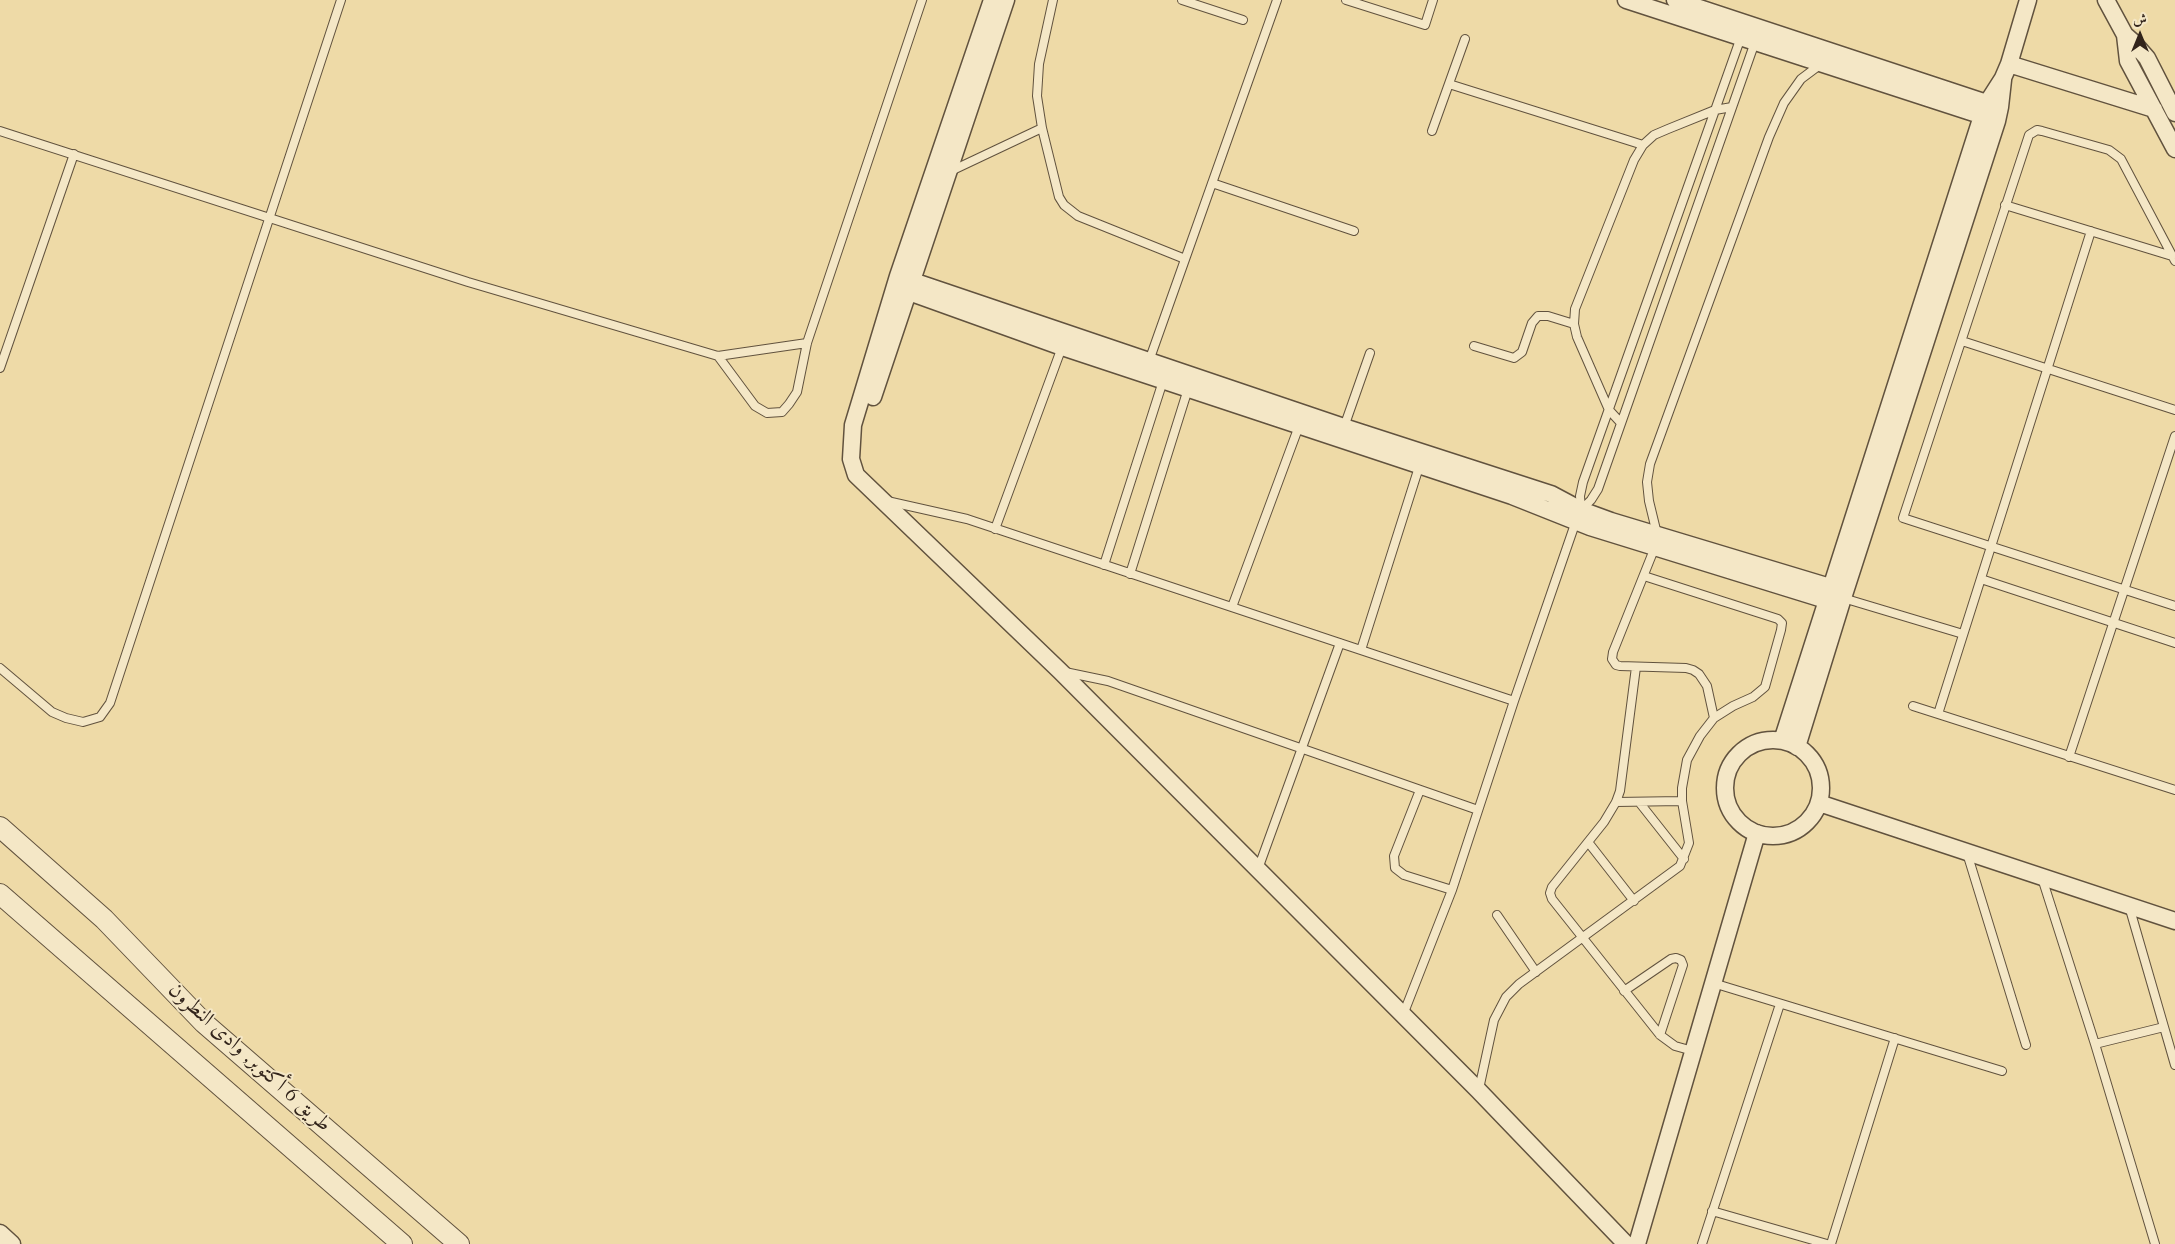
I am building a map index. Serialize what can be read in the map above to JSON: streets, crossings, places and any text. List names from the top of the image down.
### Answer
{
  "streets": {
    "street": ["طريق 6 أكتوبر, وادى النطرون"]
  },
  "north": "top"
}
